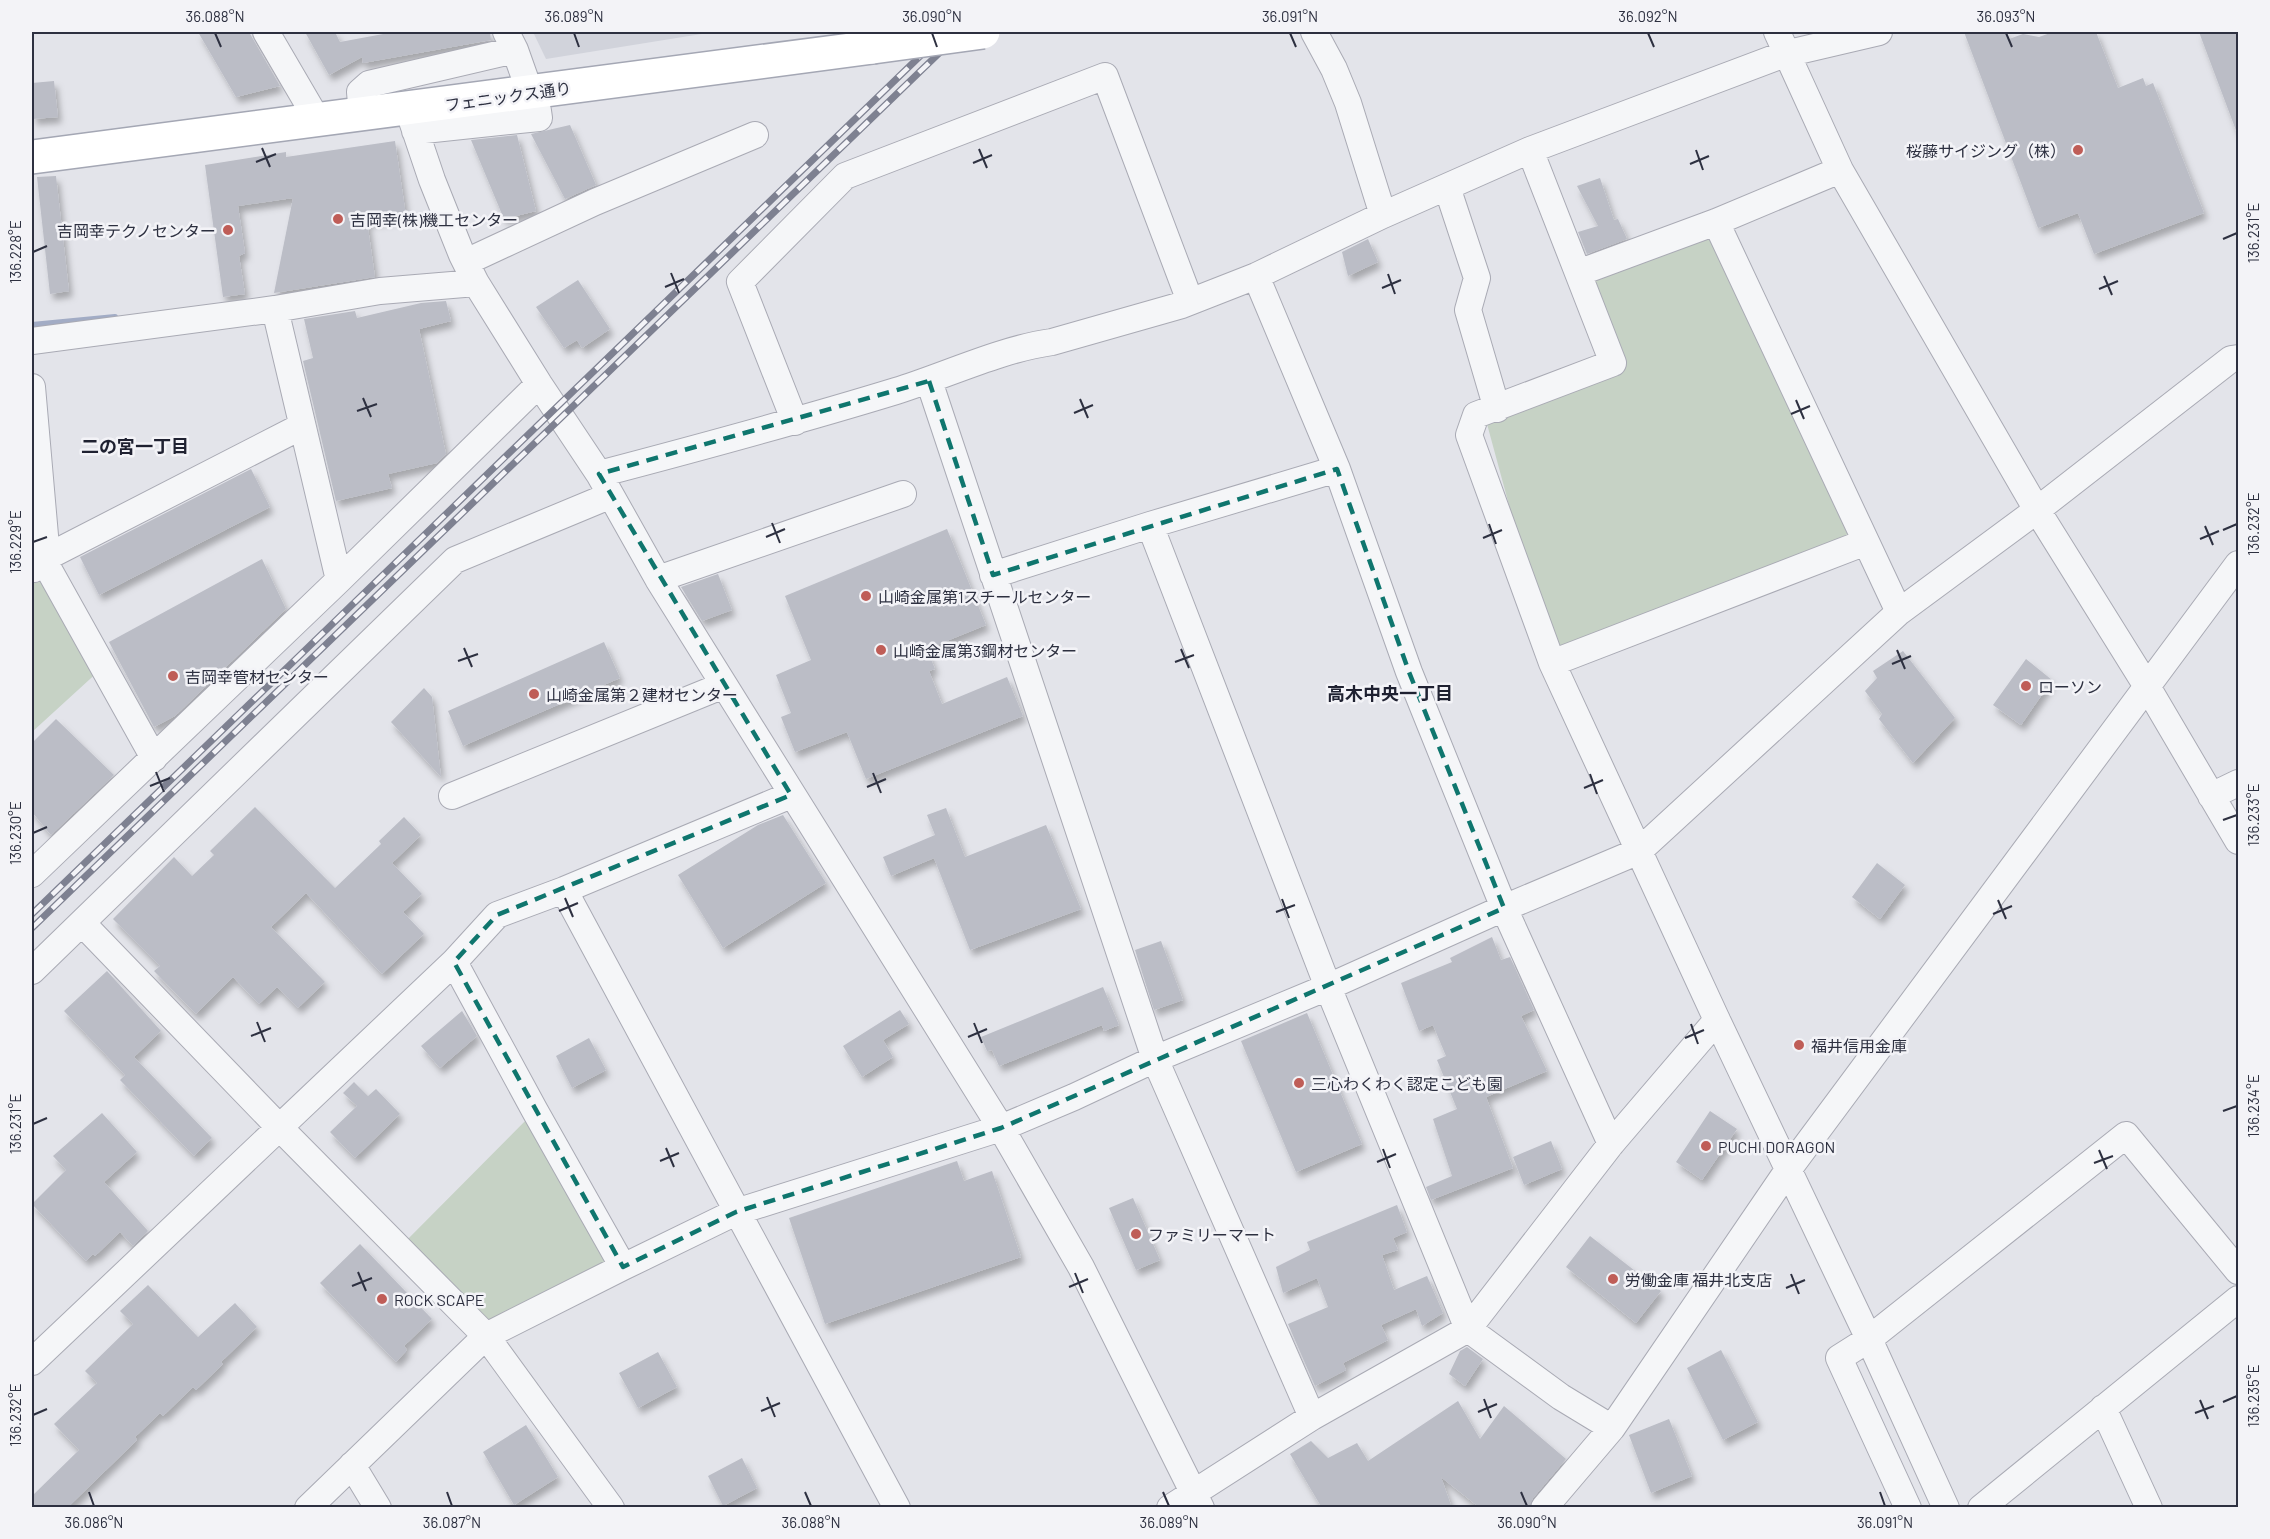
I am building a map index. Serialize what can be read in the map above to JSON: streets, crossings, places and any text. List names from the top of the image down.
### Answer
{
  "streets": {
    "main road": ["フェニックス通り"]
  },
  "districts": ["二の宮一丁目", "高木中央一丁目"],
  "places": [
    "桜藤サイジング（株）",
    "吉岡幸(株)機工センター",
    "吉岡幸テクノセンター",
    "山崎金属第1スチールセンター",
    "山崎金属第3鋼材センター",
    "吉岡幸管材センター",
    "ローソン",
    "山崎金属第２建材センター",
    "福井信用金庫",
    "三心わくわく認定こども園",
    "PUCHI DORAGON",
    "ファミリーマート",
    "労働金庫 福井北支店",
    "ROCK SCAPE"
  ],
  "coordinates": [
    "36.088°N",
    "36.089°N",
    "36.090°N",
    "36.091°N",
    "36.092°N",
    "36.093°N",
    "136.231°E",
    "136.228°E",
    "136.232°E",
    "136.229°E",
    "136.233°E",
    "136.230°E",
    "136.234°E",
    "136.235°E",
    "36.086°N",
    "36.087°N"
  ]
}
